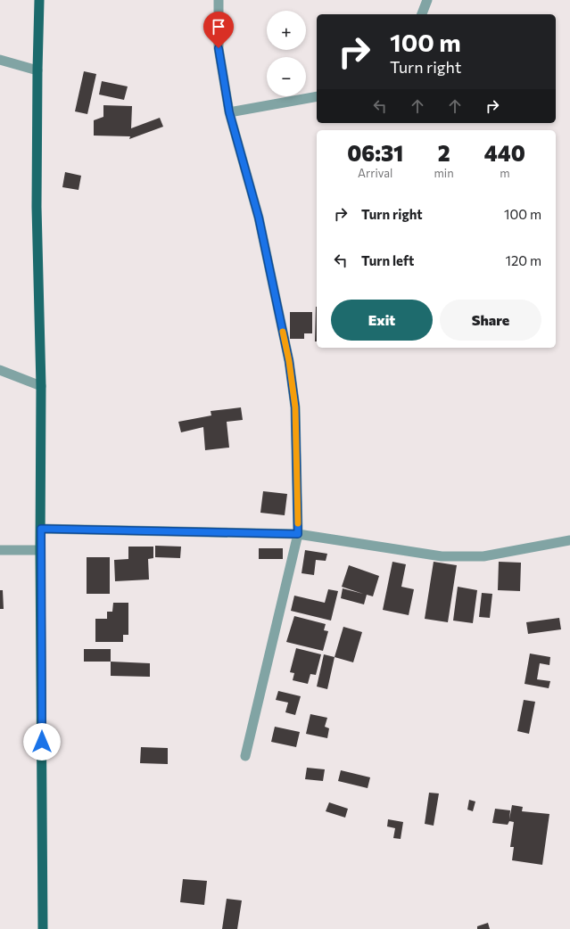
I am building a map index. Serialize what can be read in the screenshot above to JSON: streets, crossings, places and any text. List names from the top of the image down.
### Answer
{
  "page": {
    "map_buttons": ["+", "−"],
    "turn": ["100 m", "Turn right"],
    "eta": [
      "06:31",
      "Arrival",
      "2",
      "min",
      "440",
      "m"
    ],
    "list": [
      {
        "name": "Turn right",
        "value": "100 m"
      },
      {
        "name": "Turn left",
        "value": "120 m"
      }
    ],
    "buttons": ["Exit", "Share"]
  }
}
